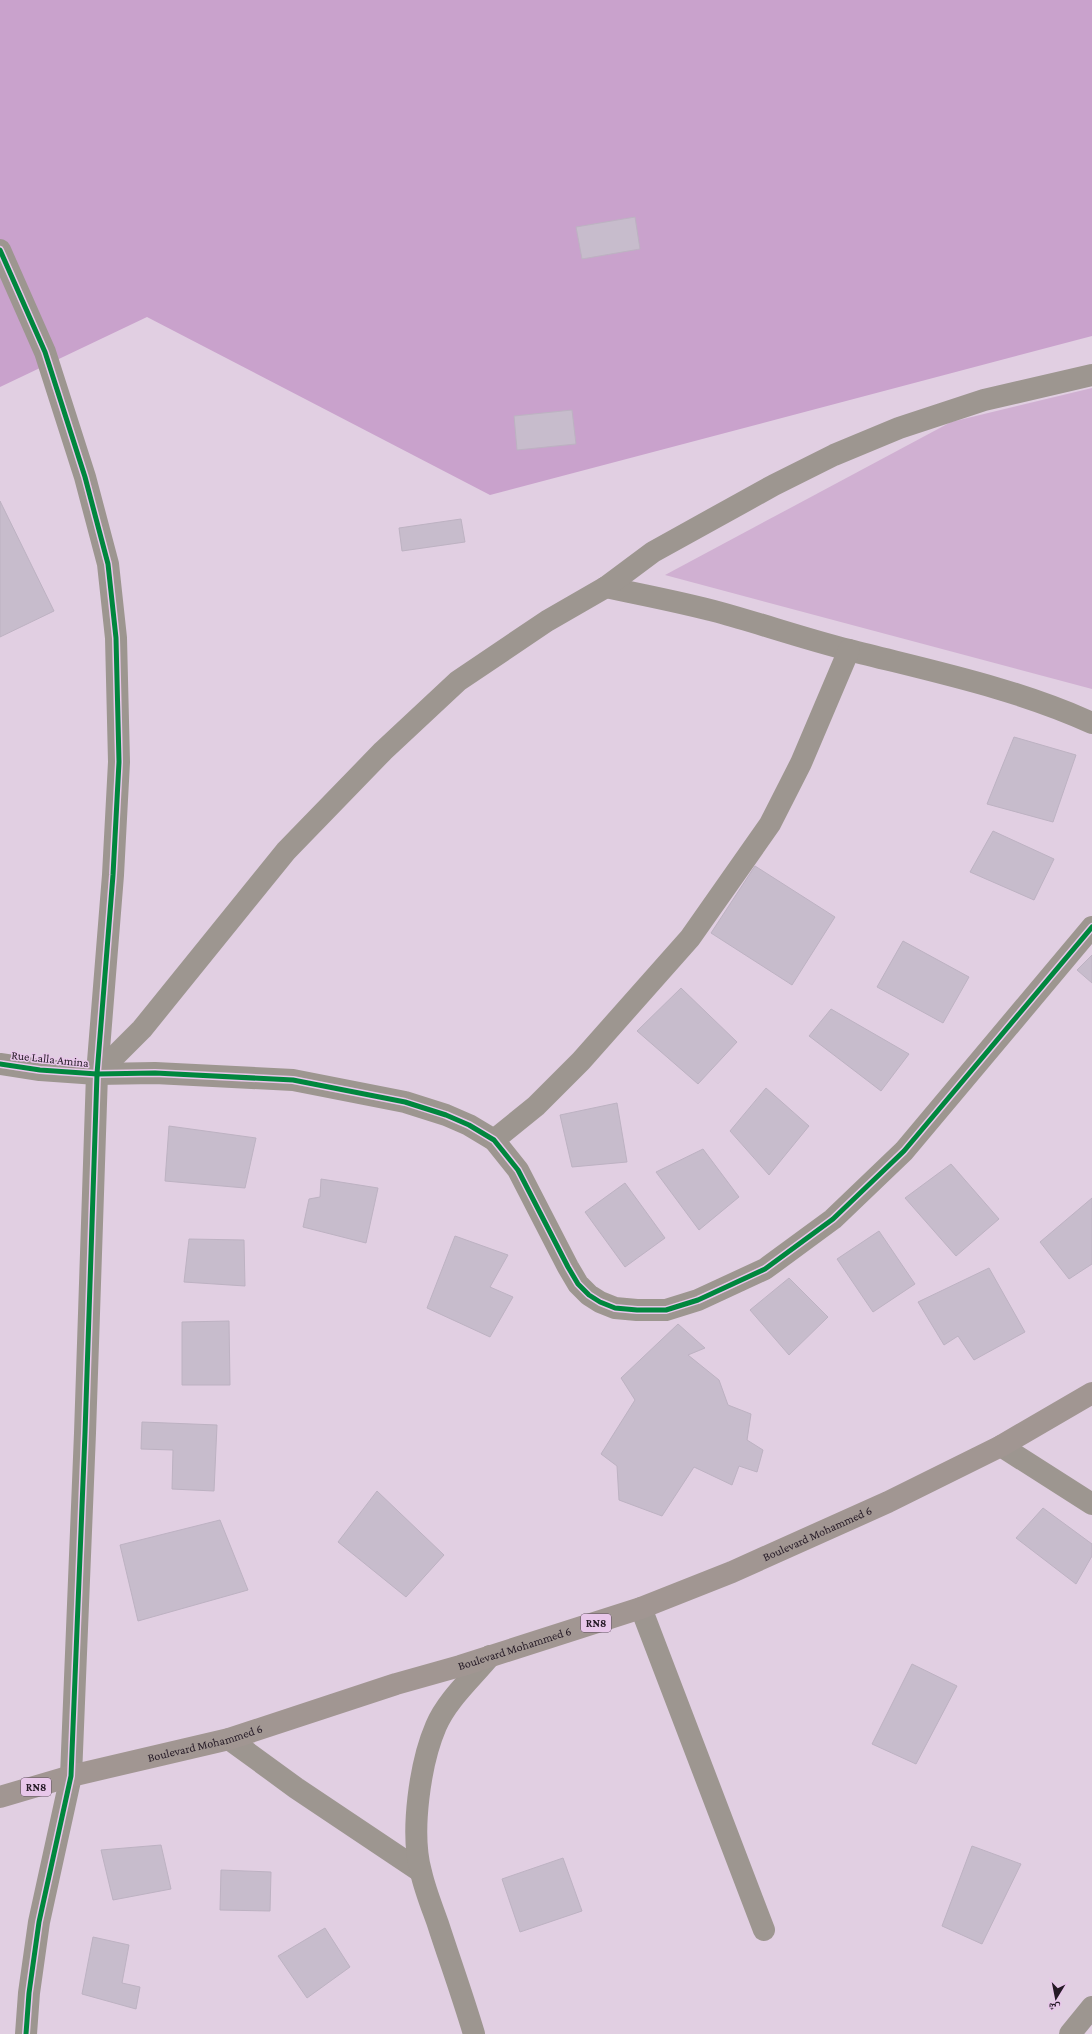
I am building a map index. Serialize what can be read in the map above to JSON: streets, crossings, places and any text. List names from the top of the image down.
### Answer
{
  "streets": {
    "main road": ["Boulevard Mohammed 6", "RN8"],
    "street": ["Rue Lalla Amina"]
  },
  "north": "bottom"
}
